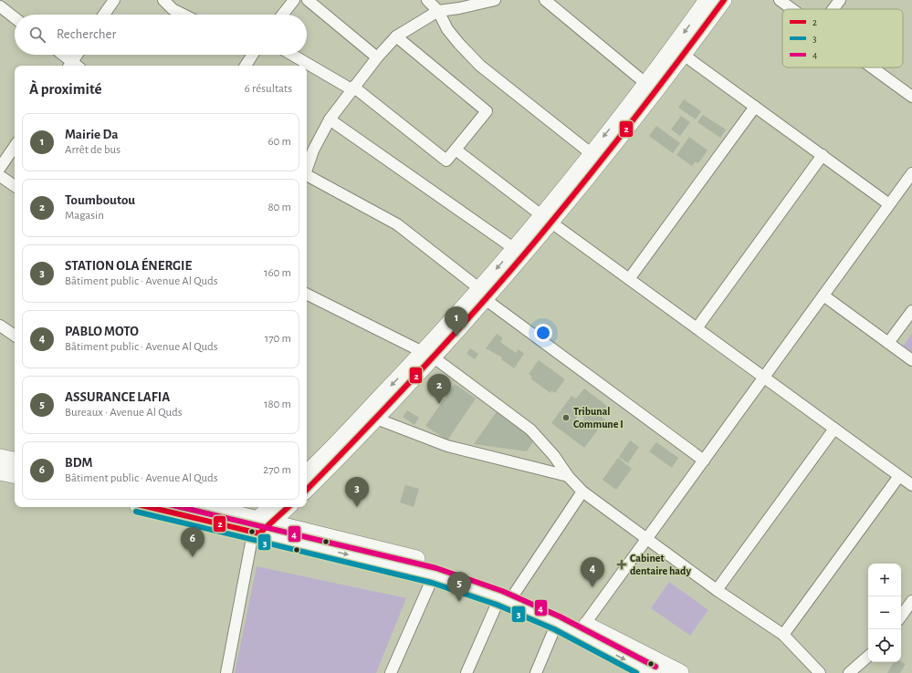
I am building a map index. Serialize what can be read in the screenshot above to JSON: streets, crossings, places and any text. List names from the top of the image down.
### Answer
{
  "places": {
    "other": ["Tribunal Commune I"],
    "health": ["Cabinet dentaire hady"]
  },
  "lines": ["transit line 2", "transit line 4", "transit line 3"],
  "legend": ["2", "3", "4"],
  "page": {
    "search": "Rechercher",
    "heading": ["À proximité", "6 résultats"],
    "list": [
      {
        "mark": "1",
        "name": "Mairie Da",
        "note": "Arrêt de bus",
        "value": "60 m"
      },
      {
        "mark": "2",
        "name": "Toumboutou",
        "note": "Magasin",
        "value": "80 m"
      },
      {
        "mark": "3",
        "name": "STATION OLA ÉNERGIE",
        "note": "Bâtiment public · Avenue Al Quds",
        "value": "160 m"
      },
      {
        "mark": "4",
        "name": "PABLO MOTO",
        "note": "Bâtiment public · Avenue Al Quds",
        "value": "170 m"
      },
      {
        "mark": "5",
        "name": "ASSURANCE LAFIA",
        "note": "Bureaux · Avenue Al Quds",
        "value": "180 m"
      },
      {
        "mark": "6",
        "name": "BDM",
        "note": "Bâtiment public · Avenue Al Quds",
        "value": "270 m"
      }
    ],
    "pins": [
      "1",
      "2",
      "3",
      "6",
      "4",
      "5"
    ],
    "map_buttons": ["+", "−"]
  }
}
